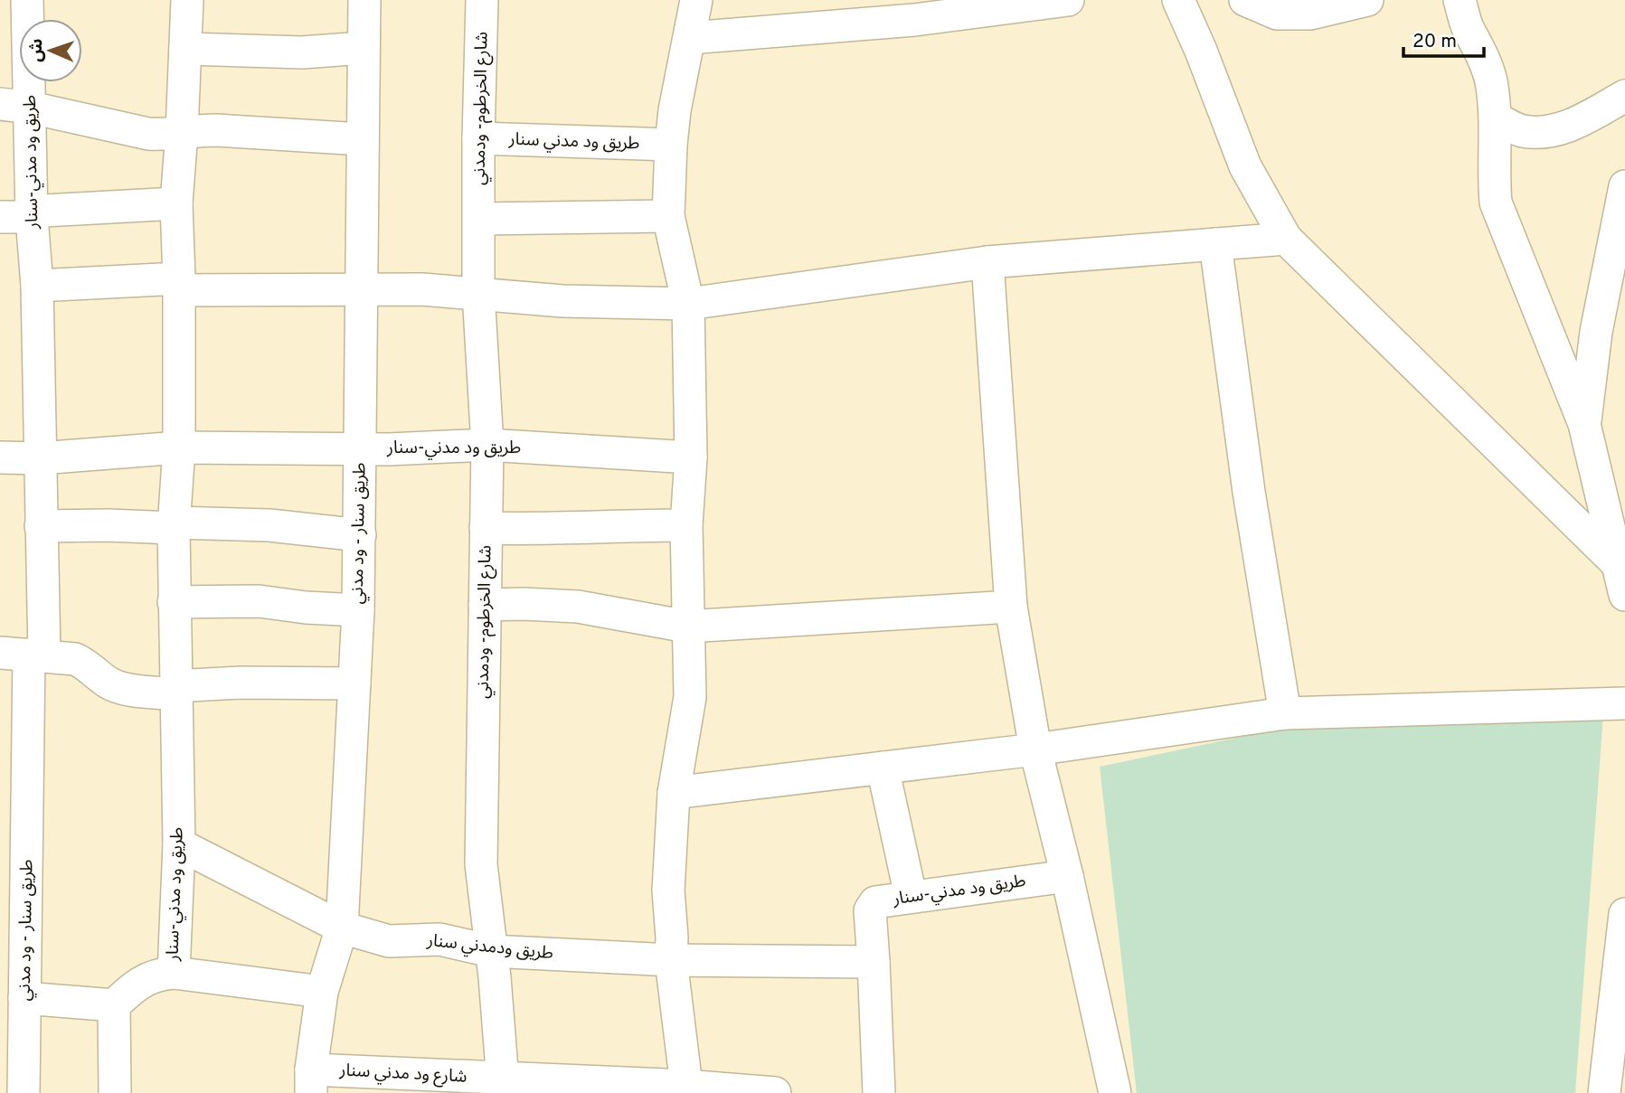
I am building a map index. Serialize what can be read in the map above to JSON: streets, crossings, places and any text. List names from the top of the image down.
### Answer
{
  "streets": {
    "street": [
      "شارع الخرطوم- ودمدني",
      "طريق ود مدني سنار",
      "طريق ود مدني-سنار",
      "طريق سنار - ود مدني",
      "طريق ودمدني سنار",
      "شارع ود مدني سنار"
    ]
  },
  "crossings": [
    ["شارع الخرطوم- ودمدني", "طريق ود مدني سنار"],
    ["شارع الخرطوم- ودمدني", "طريق ود مدني-سنار"],
    ["شارع الخرطوم- ودمدني", "طريق ودمدني سنار"],
    ["شارع الخرطوم- ودمدني", "شارع ود مدني سنار"],
    ["طريق ود مدني-سنار", "طريق سنار - ود مدني"],
    ["طريق ود مدني-سنار", "طريق ودمدني سنار"],
    ["طريق سنار - ود مدني", "طريق ودمدني سنار"]
  ],
  "scale_bar": "20 m",
  "north": "left"
}
